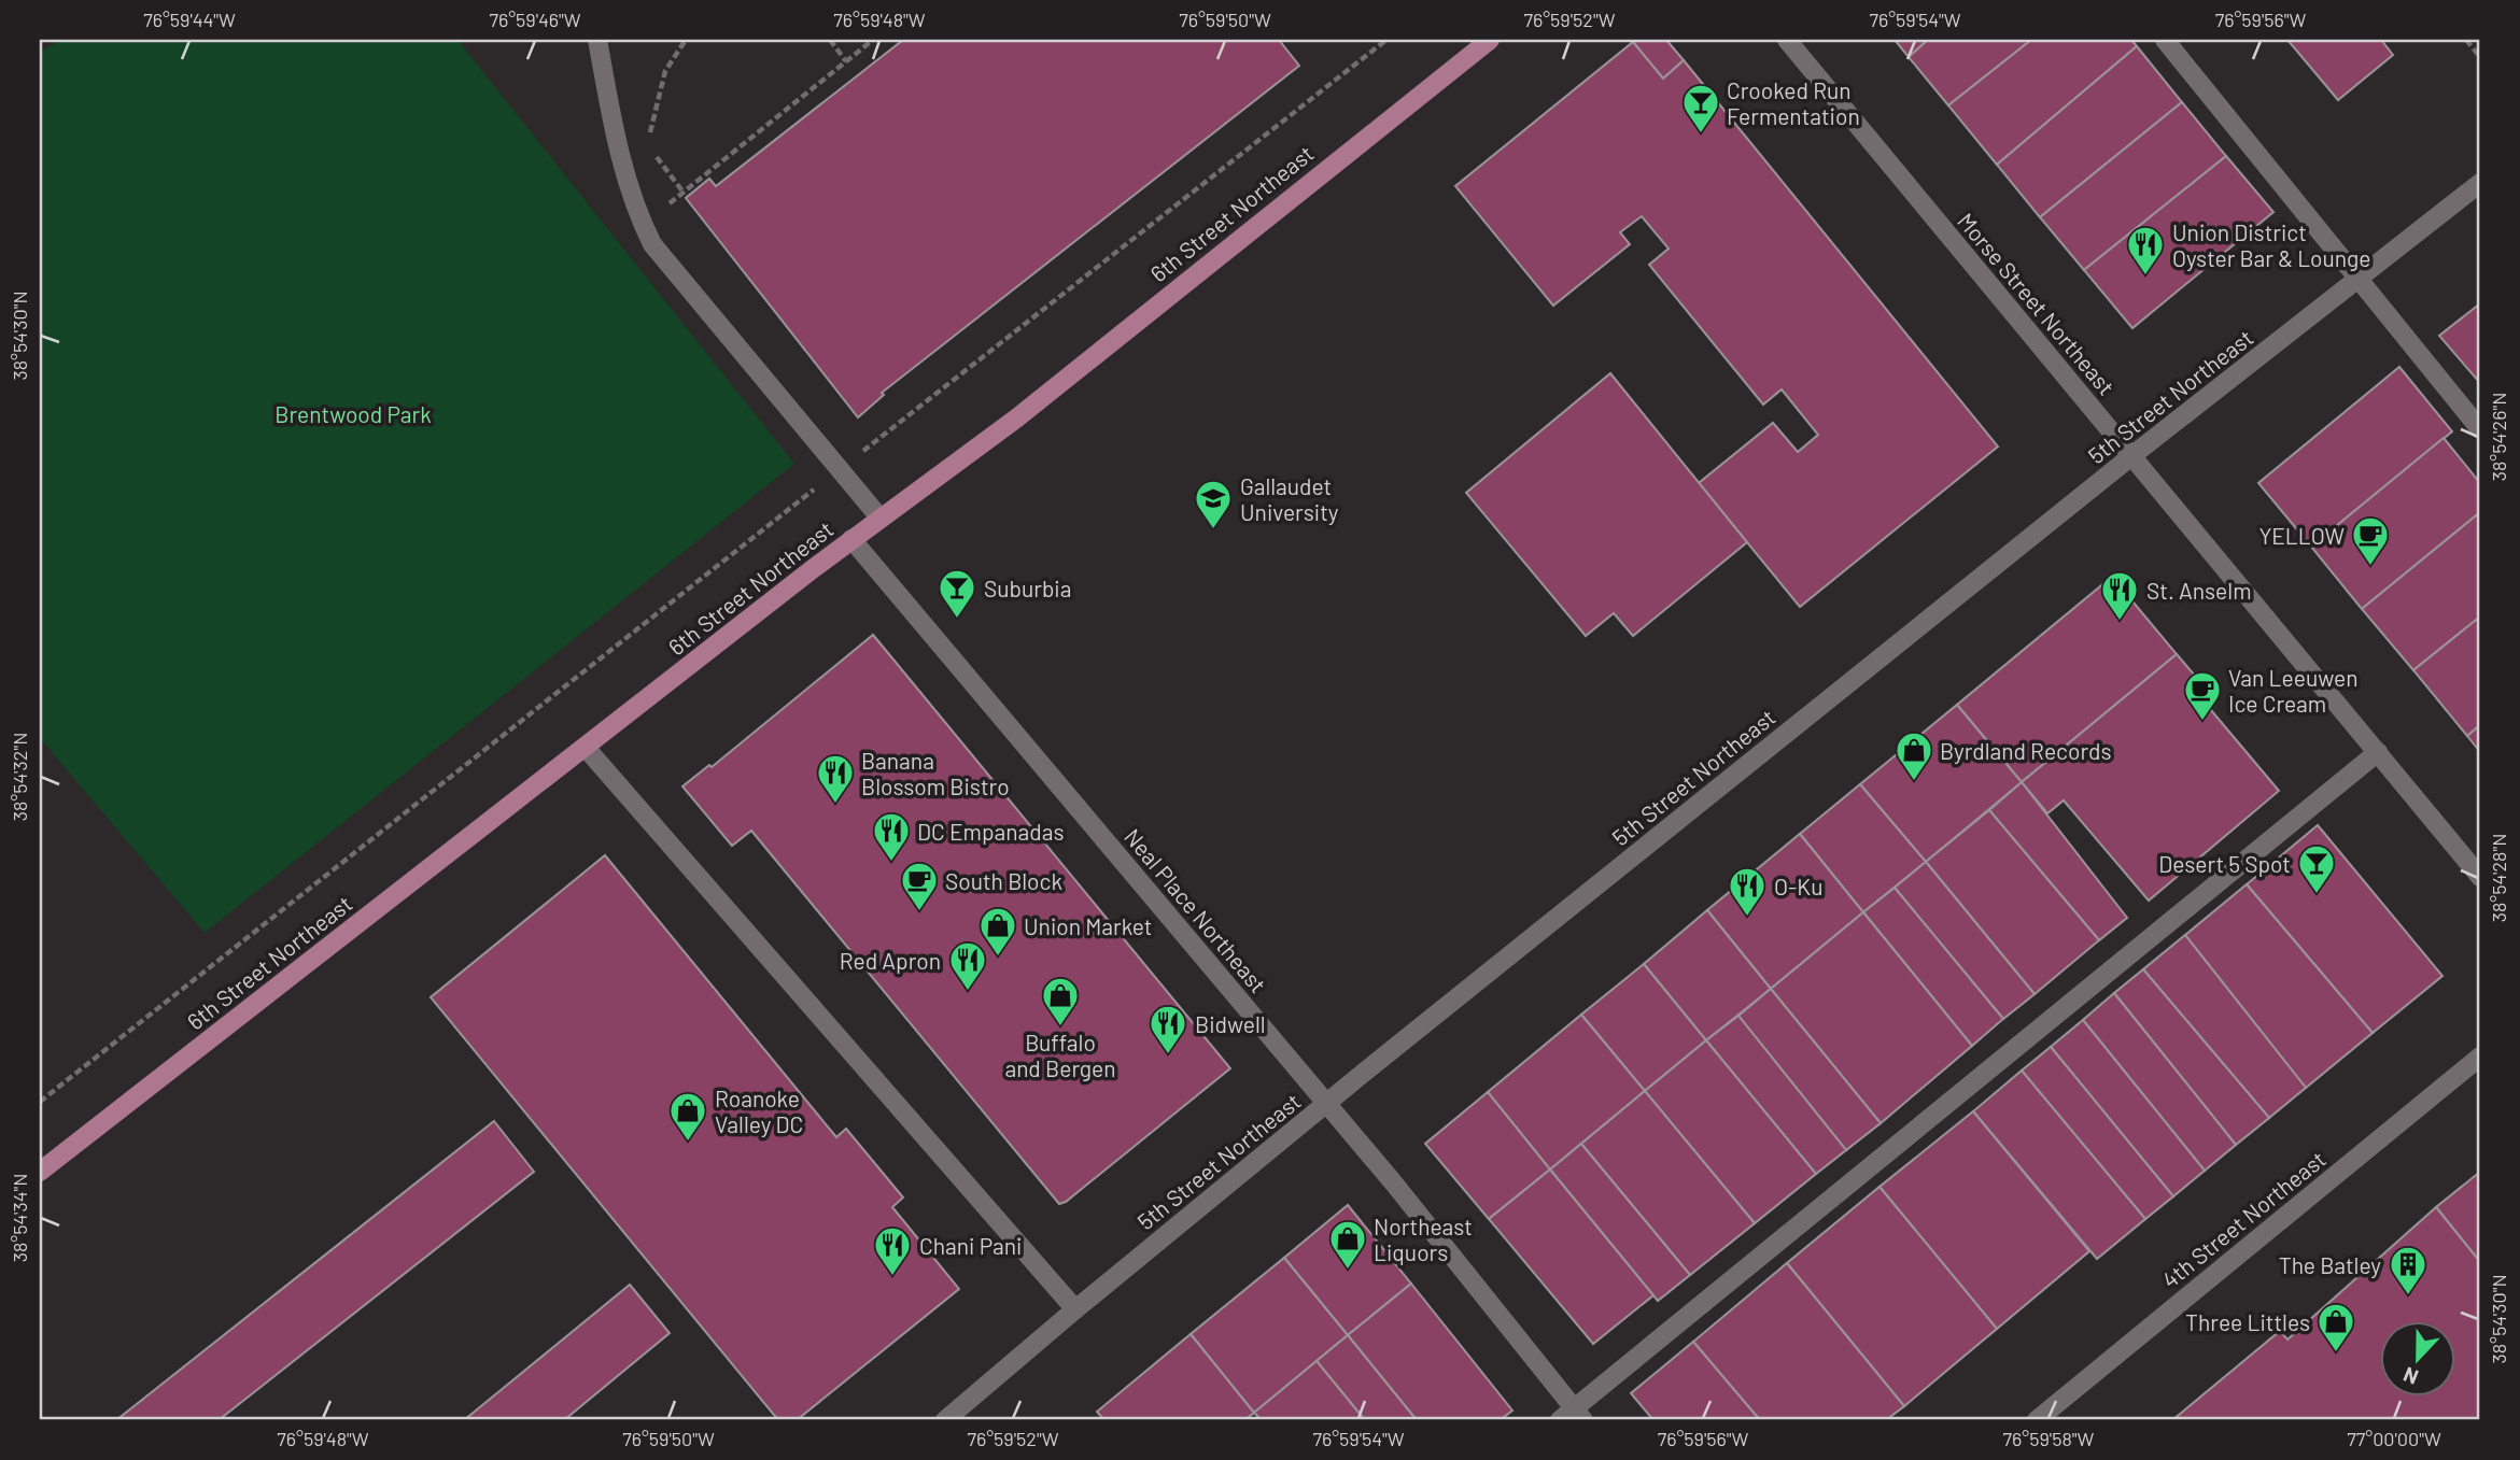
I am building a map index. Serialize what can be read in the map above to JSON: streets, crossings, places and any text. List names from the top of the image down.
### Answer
{
  "streets": {
    "main road": ["6th Street Northeast"],
    "street": [
      "Morse Street Northeast",
      "5th Street Northeast",
      "Neal Place Northeast",
      "4th Street Northeast"
    ]
  },
  "crossings": [
    ["6th Street Northeast", "Neal Place Northeast"],
    ["Morse Street Northeast", "5th Street Northeast"],
    ["5th Street Northeast", "Neal Place Northeast"]
  ],
  "parks": ["Brentwood Park"],
  "places": {
    "bar": ["Crooked Run Fermentation", "Suburbia", "Desert 5 Spot"],
    "restaurant": [
      "Union District Oyster Bar & Lounge",
      "St. Anselm",
      "Banana Blossom Bistro",
      "DC Empanadas",
      "O-Ku",
      "Red Apron",
      "Bidwell",
      "Chani Pani"
    ],
    "school or university": ["Gallaudet University"],
    "cafe": ["YELLOW", "Van Leeuwen Ice Cream", "South Block"],
    "shop": [
      "Byrdland Records",
      "Union Market",
      "Buffalo and Bergen",
      "Roanoke Valley DC",
      "Northeast Liquors",
      "Three Littles"
    ],
    "building": ["The Batley"]
  },
  "north": "bottom",
  "coordinates": [
    "76°59'44\"W",
    "76°59'46\"W",
    "76°59'48\"W",
    "76°59'50\"W",
    "76°59'52\"W",
    "76°59'54\"W",
    "76°59'56\"W",
    "38°54'30\"N",
    "38°54'26\"N",
    "38°54'32\"N",
    "38°54'28\"N",
    "38°54'34\"N",
    "76°59'58\"W",
    "77°00'00\"W"
  ]
}
